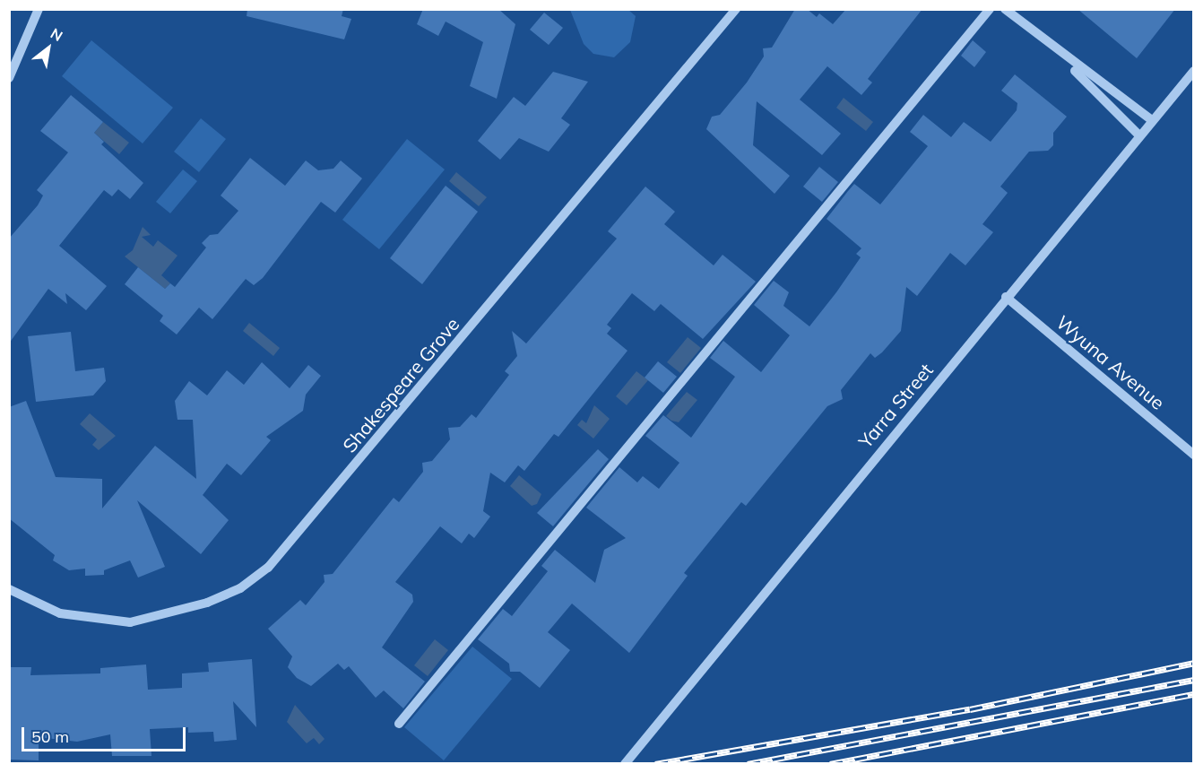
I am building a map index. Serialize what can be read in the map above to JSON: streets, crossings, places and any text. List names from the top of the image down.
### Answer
{
  "streets": {
    "street": ["Wyuna Avenue", "Shakespeare Grove", "Yarra Street"]
  },
  "crossings": [
    ["Wyuna Avenue", "Yarra Street"]
  ],
  "scale_bar": "50 m",
  "north": "top right"
}
